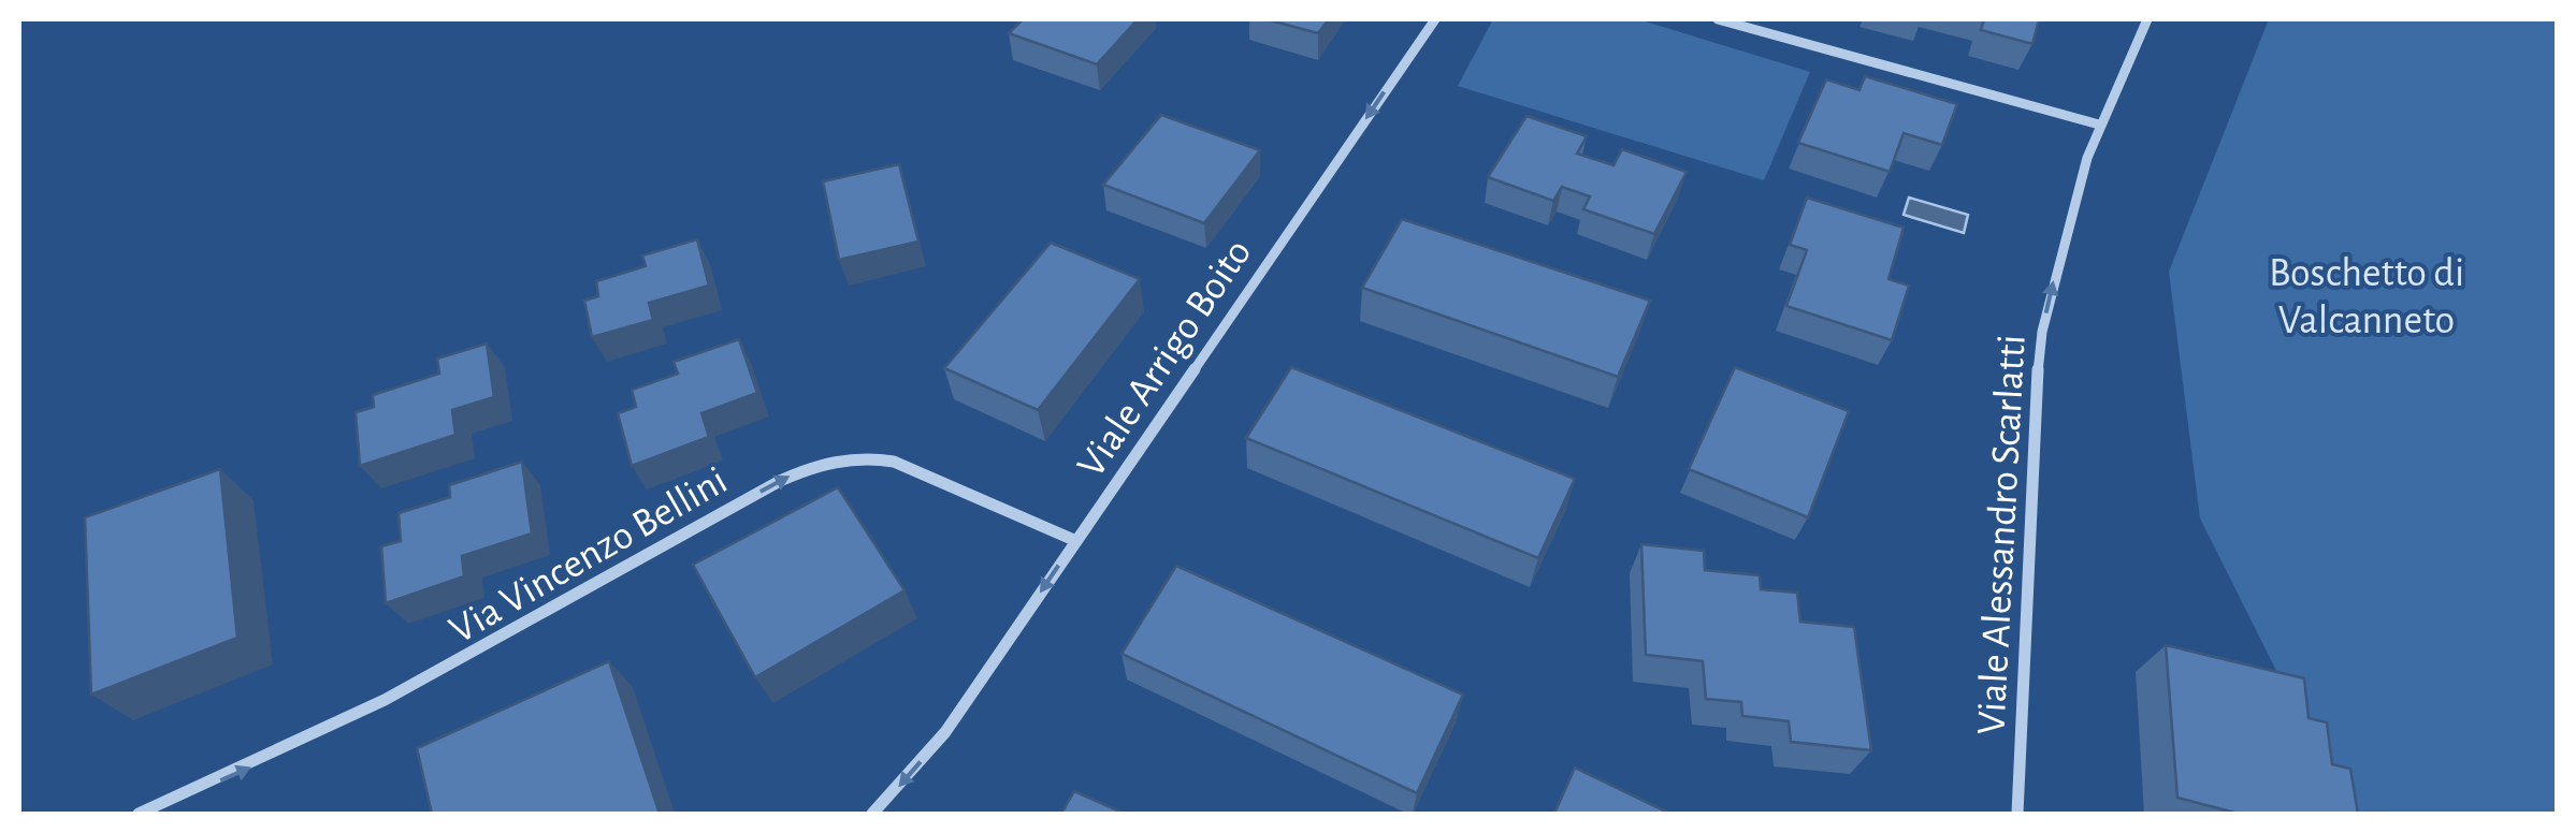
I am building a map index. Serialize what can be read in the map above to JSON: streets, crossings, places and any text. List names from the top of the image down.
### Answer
{
  "streets": {
    "street": ["Viale Arrigo Boito", "Viale Alessandro Scarlatti", "Via Vincenzo Bellini"]
  },
  "crossings": [
    ["Viale Arrigo Boito", "Via Vincenzo Bellini"]
  ],
  "one_way": ["Viale Arrigo Boito", "Viale Alessandro Scarlatti", "Via Vincenzo Bellini"],
  "parks": ["Boschetto di Valcanneto"]
}
